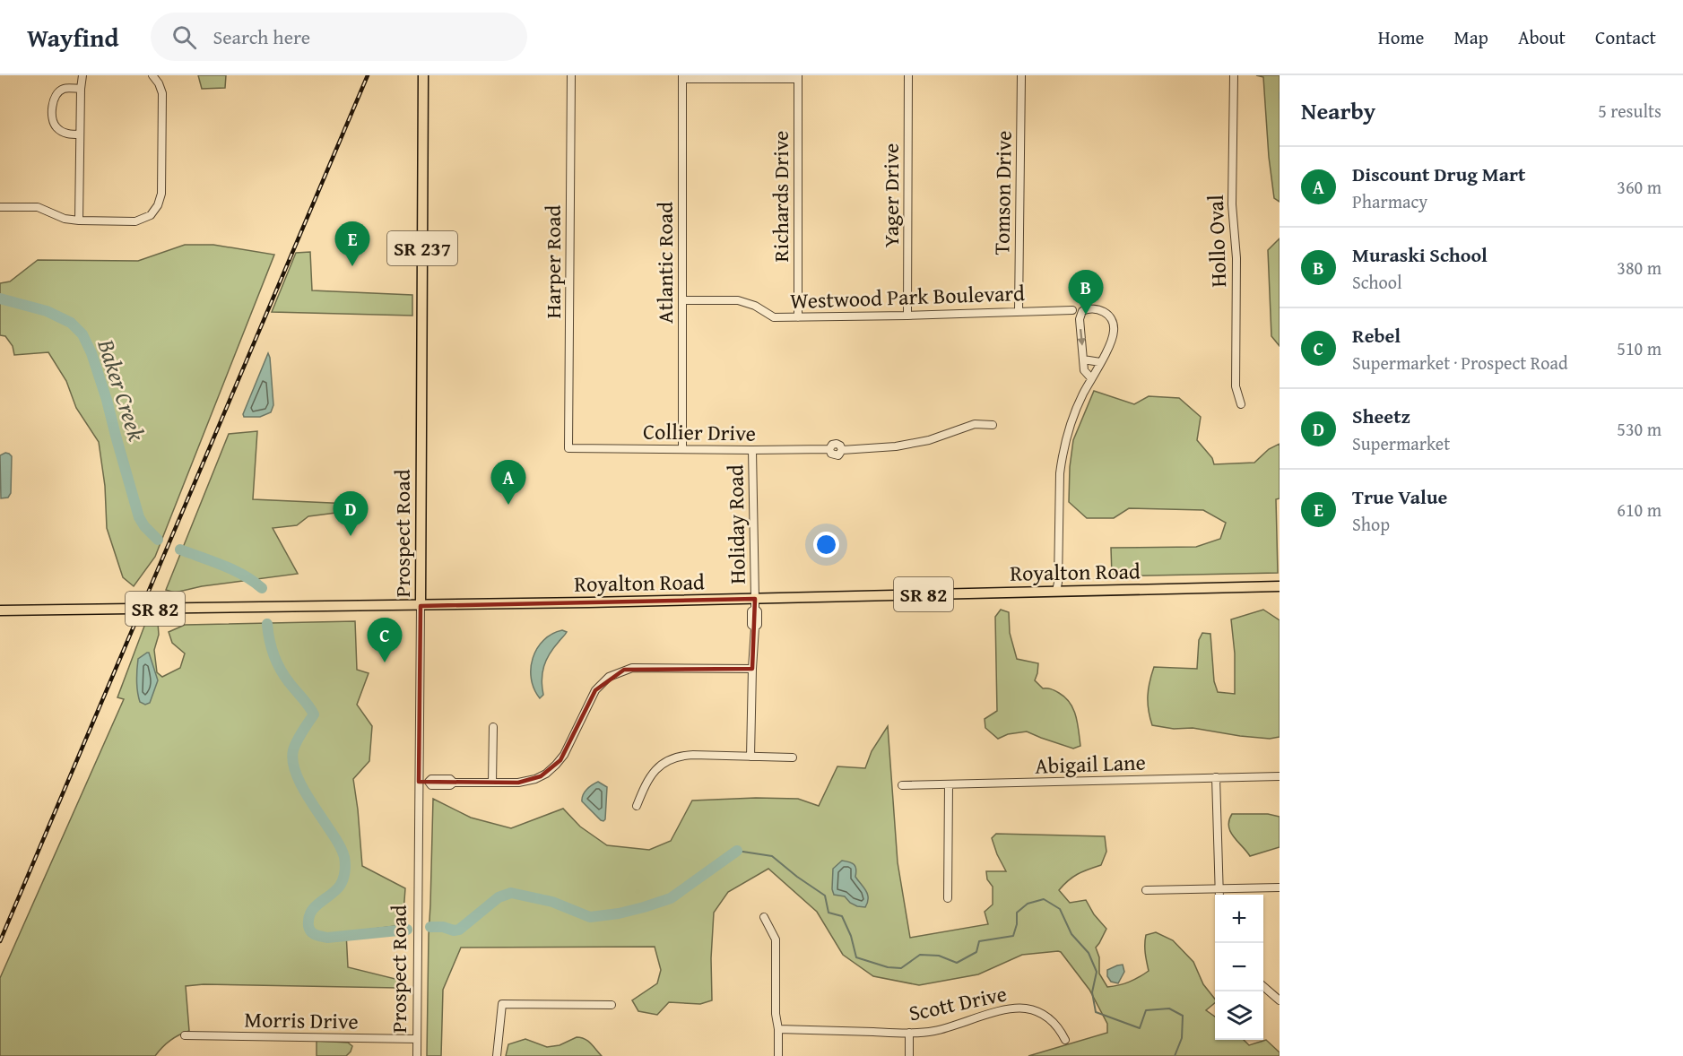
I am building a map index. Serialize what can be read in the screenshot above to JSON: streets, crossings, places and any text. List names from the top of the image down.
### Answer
{
  "streets": {
    "main road": [
      "SR 237",
      "Prospect Road",
      "Royalton Road",
      "SR 82"
    ],
    "street": [
      "Tomson Drive",
      "Yager Drive",
      "Richards Drive",
      "Hollo Oval",
      "Harper Road",
      "Atlantic Road",
      "Westwood Park Boulevard",
      "Collier Drive",
      "Holiday Road",
      "Abigail Lane",
      "Scott Drive",
      "Morris Drive"
    ]
  },
  "crossings": [
    ["Tomson Drive", "Westwood Park Boulevard"],
    ["Yager Drive", "Westwood Park Boulevard"],
    ["Richards Drive", "Westwood Park Boulevard"],
    ["Harper Road", "Collier Drive"],
    ["Atlantic Road", "Westwood Park Boulevard"],
    ["Atlantic Road", "Collier Drive"],
    ["Collier Drive", "Holiday Road"],
    ["Holiday Road", "Royalton Road"],
    ["Prospect Road", "Royalton Road"],
    ["Prospect Road", "Morris Drive"]
  ],
  "water": ["Baker Creek"],
  "page": {
    "header": "Wayfind",
    "search": "Search here",
    "nav": [
      "Home",
      "Map",
      "About",
      "Contact"
    ],
    "heading": ["Nearby", "5 results"],
    "list": [
      {
        "mark": "A",
        "name": "Discount Drug Mart",
        "note": "Pharmacy",
        "value": "360 m"
      },
      {
        "mark": "B",
        "name": "Muraski School",
        "note": "School",
        "value": "380 m"
      },
      {
        "mark": "C",
        "name": "Rebel",
        "note": "Supermarket · Prospect Road",
        "value": "510 m"
      },
      {
        "mark": "D",
        "name": "Sheetz",
        "note": "Supermarket",
        "value": "530 m"
      },
      {
        "mark": "E",
        "name": "True Value",
        "note": "Shop",
        "value": "610 m"
      }
    ],
    "pins": [
      "E",
      "B",
      "A",
      "D",
      "C"
    ],
    "map_buttons": ["+", "−"]
  }
}
